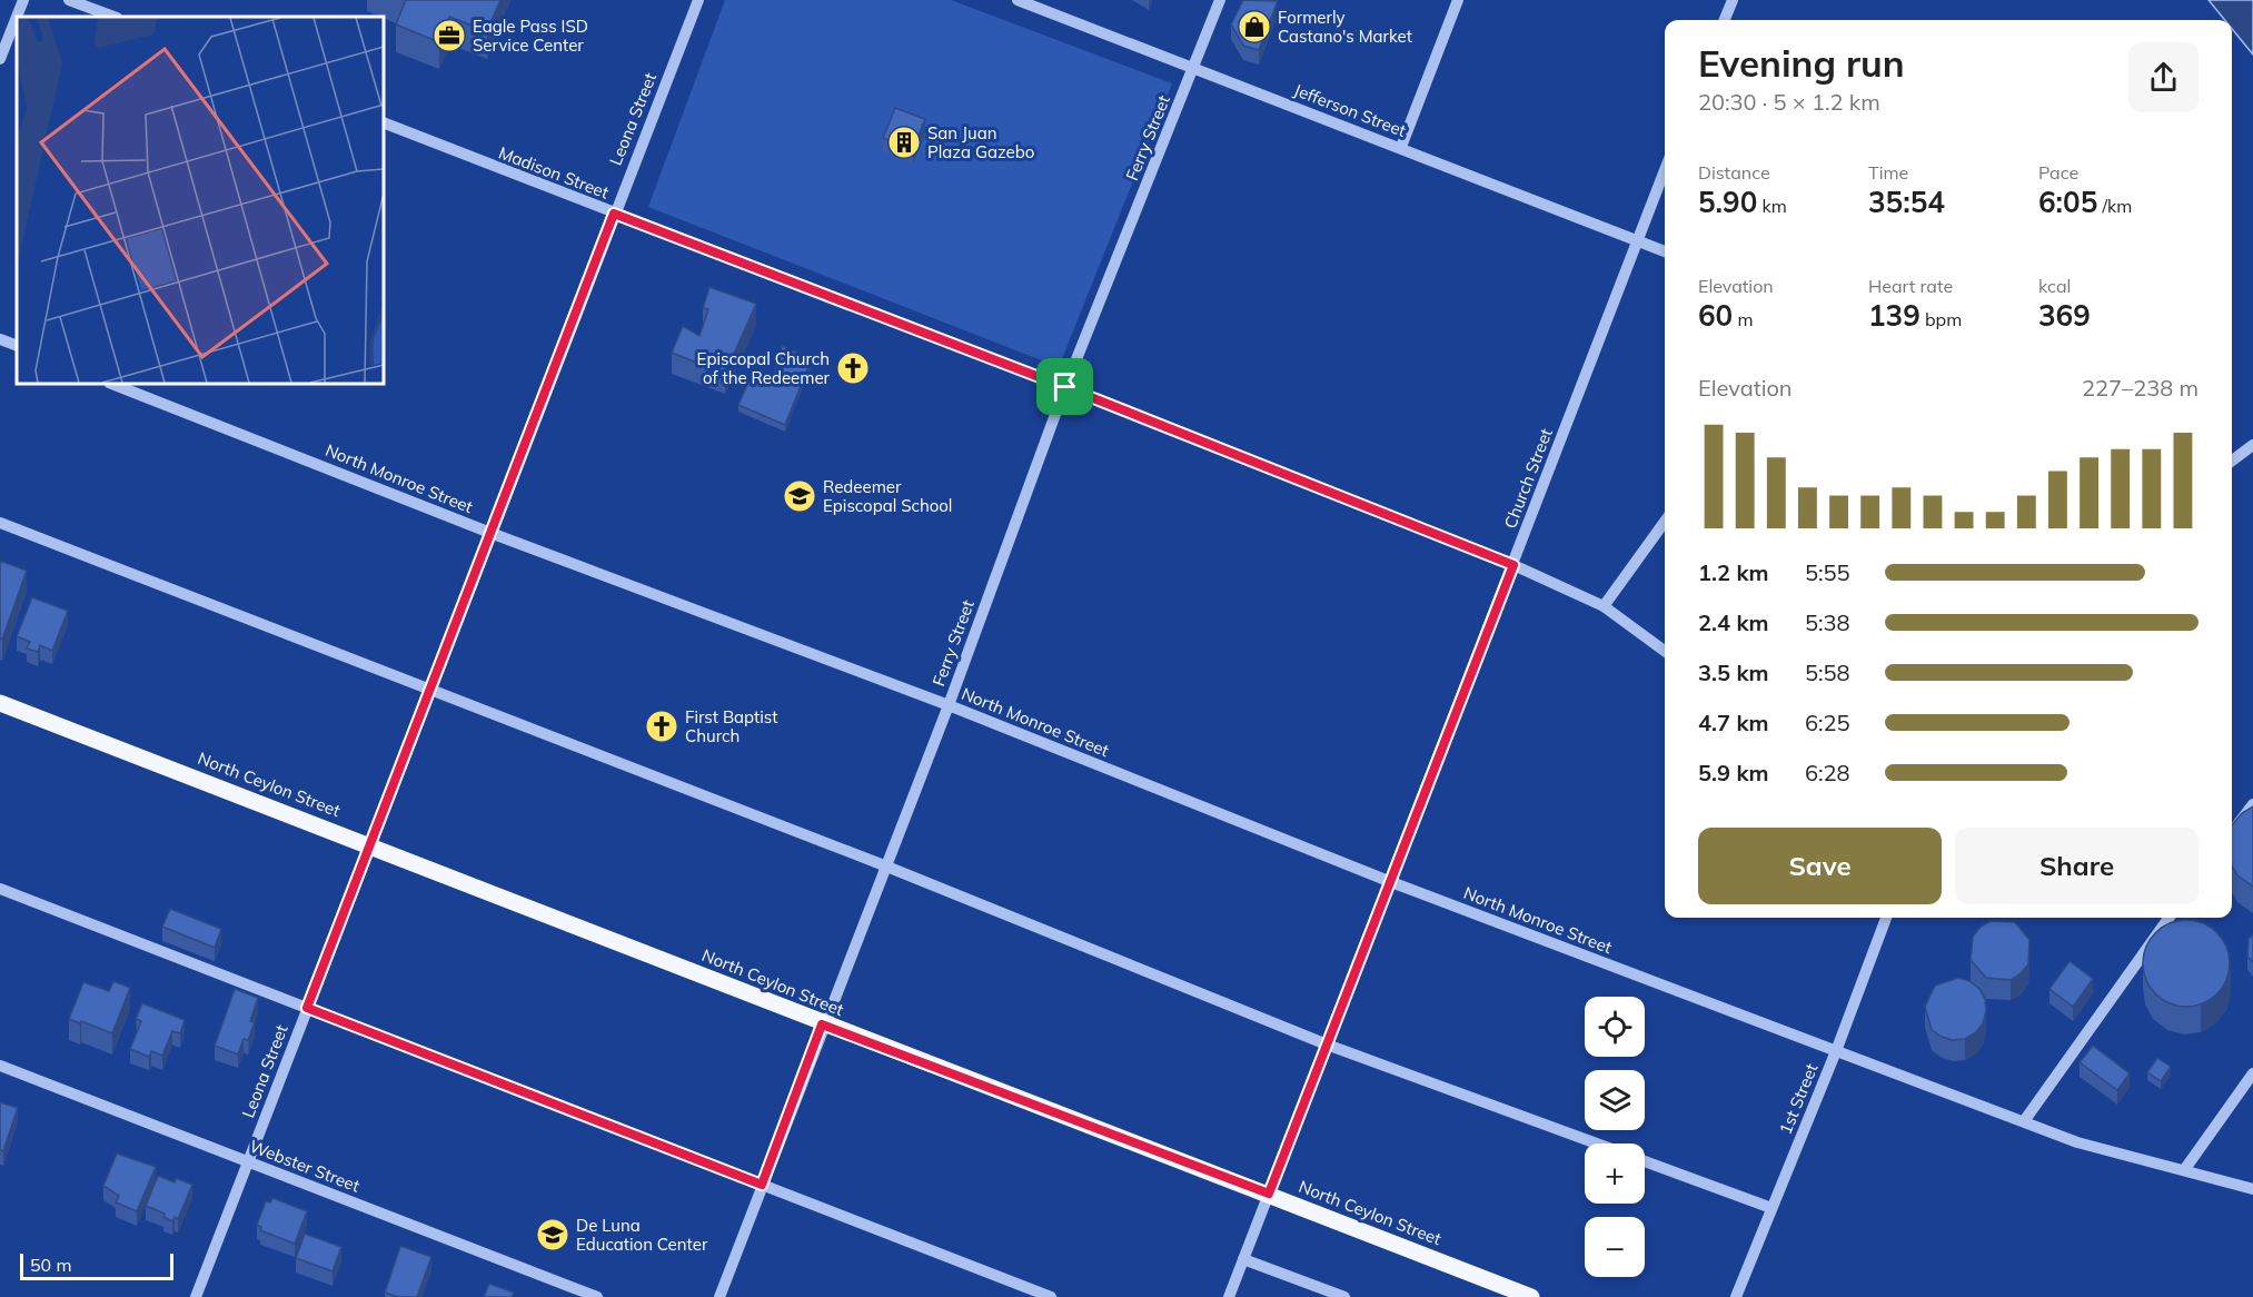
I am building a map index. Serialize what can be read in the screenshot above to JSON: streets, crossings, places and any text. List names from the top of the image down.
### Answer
{
  "streets": {
    "main road": ["North Ceylon Street"],
    "street": [
      "Jefferson Street",
      "Leona Street",
      "Ferry Street",
      "Madison Street",
      "North Monroe Street",
      "Church Street",
      "1st Street",
      "Webster Street"
    ]
  },
  "crossings": [
    ["Jefferson Street", "Ferry Street"],
    ["Jefferson Street", "Church Street"],
    ["Leona Street", "Madison Street"],
    ["Leona Street", "North Monroe Street"],
    ["Leona Street", "North Ceylon Street"],
    ["Leona Street", "Webster Street"],
    ["Ferry Street", "Madison Street"],
    ["Ferry Street", "North Monroe Street"],
    ["Ferry Street", "North Ceylon Street"],
    ["Madison Street", "Church Street"],
    ["North Monroe Street", "Church Street"],
    ["North Monroe Street", "1st Street"],
    ["Church Street", "North Ceylon Street"]
  ],
  "places": {
    "shop": ["Formerly Castano's Market"],
    "office": ["Eagle Pass ISD Service Center"],
    "building": ["San Juan Plaza Gazebo"],
    "church": ["Episcopal Church of the Redeemer", "First Baptist Church"],
    "school or university": ["Redeemer Episcopal School", "De Luna Education Center"]
  },
  "scale_bar": "50 m",
  "page": {
    "heading": ["Evening run", "20:30 · 5 × 1.2 km"],
    "stats": [
      ["Distance", "5.90 km"],
      ["Time", "35:54"],
      ["Pace", "6:05 /km"],
      ["Elevation", "60 m"],
      ["Heart rate", "139 bpm"],
      ["kcal", "369"]
    ],
    "chart": ["Elevation", "227–238 m"],
    "list": [
      {
        "name": "1.2 km",
        "note": "5:55"
      },
      {
        "name": "2.4 km",
        "note": "5:38"
      },
      {
        "name": "3.5 km",
        "note": "5:58"
      },
      {
        "name": "4.7 km",
        "note": "6:25"
      },
      {
        "name": "5.9 km",
        "note": "6:28"
      }
    ],
    "buttons": ["Save", "Share"],
    "map_buttons": ["+", "−"],
    "scale": "50 m"
  }
}
